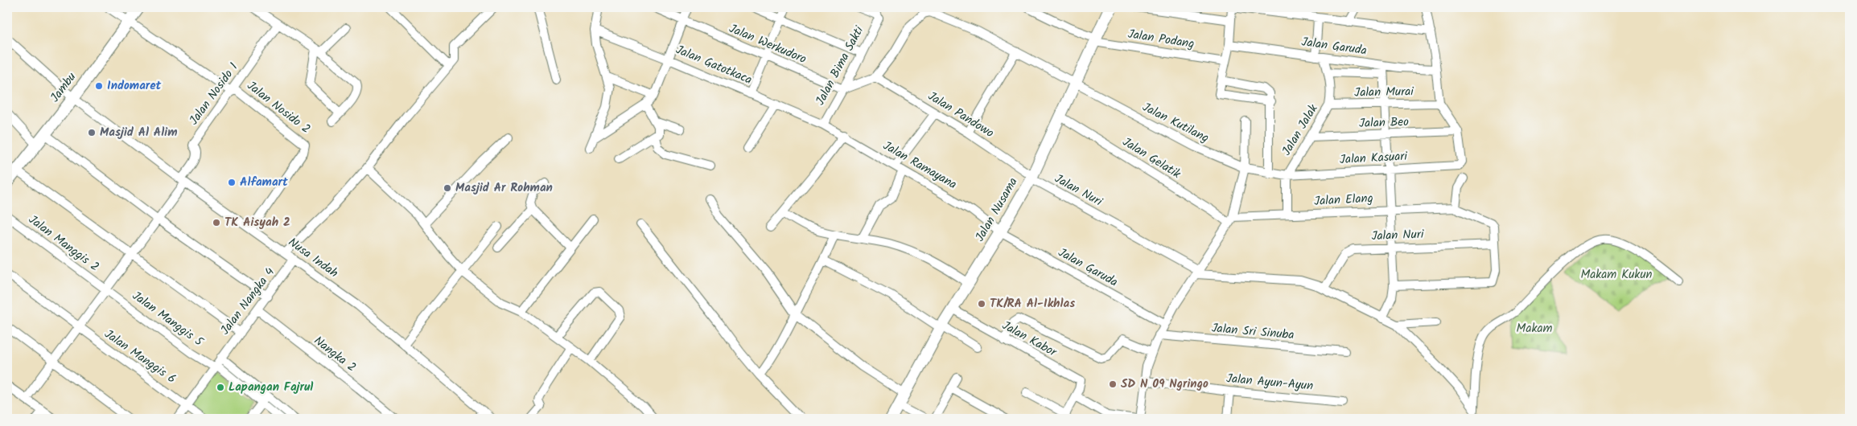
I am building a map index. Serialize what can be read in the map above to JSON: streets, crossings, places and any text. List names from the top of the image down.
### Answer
{
  "streets": {
    "street": [
      "Jalan Podang",
      "Jalan Werkudoro",
      "Jalan Garuda",
      "Jalan Gatotkaca",
      "Jalan Bima Sakti",
      "Jambu",
      "Jalan Murai",
      "Jalan Nosido 1",
      "Jalan Nosido 2",
      "Jalan Pandowo",
      "Jalan Kutilang",
      "Jalan Beo",
      "Jalan Jalak",
      "Jalan Gelatik",
      "Jalan Kasuari",
      "Jalan Ramayana",
      "Jalan Nuri",
      "Jalan Elang",
      "Jalan Nusama",
      "Jalan Manggis 2",
      "Nusa Indah",
      "Jalan Nangka 4",
      "Jalan Manggis 5",
      "Jalan Sri Sinuba",
      "Jalan Kabor",
      "Nangka 2",
      "Jalan Manggis 6",
      "Jalan Ayun-Ayun"
    ]
  },
  "crossings": [
    ["Jalan Podang", "Jalan Nusama"],
    ["Jalan Werkudoro", "Jalan Bima Sakti"],
    ["Jalan Garuda", "Jalan Jalak"],
    ["Jalan Garuda", "Jalan Ramayana"],
    ["Jalan Garuda", "Jalan Nusama"],
    ["Jalan Gatotkaca", "Jalan Bima Sakti"],
    ["Jalan Gatotkaca", "Jalan Ramayana"],
    ["Jalan Bima Sakti", "Jalan Ramayana"],
    ["Jambu", "Nusa Indah"],
    ["Jalan Murai", "Jalan Jalak"],
    ["Jalan Nosido 1", "Jalan Nosido 2"],
    ["Jalan Nosido 1", "Jalan Manggis 2"],
    ["Jalan Nosido 1", "Nusa Indah"],
    ["Jalan Nosido 1", "Jalan Manggis 5"],
    ["Jalan Nosido 1", "Jalan Manggis 6"],
    ["Jalan Nosido 2", "Nusa Indah"],
    ["Jalan Pandowo", "Jalan Kutilang"],
    ["Jalan Pandowo", "Jalan Nuri"],
    ["Jalan Pandowo", "Jalan Nusama"],
    ["Jalan Kutilang", "Jalan Kasuari"],
    ["Jalan Kutilang", "Jalan Nusama"],
    ["Jalan Beo", "Jalan Jalak"],
    ["Jalan Beo", "Jalan Kasuari"],
    ["Jalan Jalak", "Jalan Kasuari"],
    ["Jalan Jalak", "Jalan Elang"],
    ["Jalan Gelatik", "Jalan Elang"],
    ["Jalan Gelatik", "Jalan Nusama"],
    ["Jalan Ramayana", "Jalan Nusama"],
    ["Jalan Nuri", "Jalan Nusama"],
    ["Jalan Nusama", "Jalan Kabor"],
    ["Jalan Manggis 2", "Jalan Manggis 5"],
    ["Nusa Indah", "Jalan Nangka 4"],
    ["Jalan Nangka 4", "Jalan Manggis 5"],
    ["Jalan Nangka 4", "Nangka 2"],
    ["Jalan Nangka 4", "Jalan Manggis 6"]
  ],
  "parks": ["Makam Kukun", "Makam"],
  "places": [
    "Indomaret",
    "Masjid Al Alim",
    "Alfamart",
    "Masjid Ar Rohman",
    "TK Aisyah 2",
    "TK/RA Al-Ikhlas",
    "SD N 09 Ngringo",
    "Lapangan Fajrul"
  ]
}
